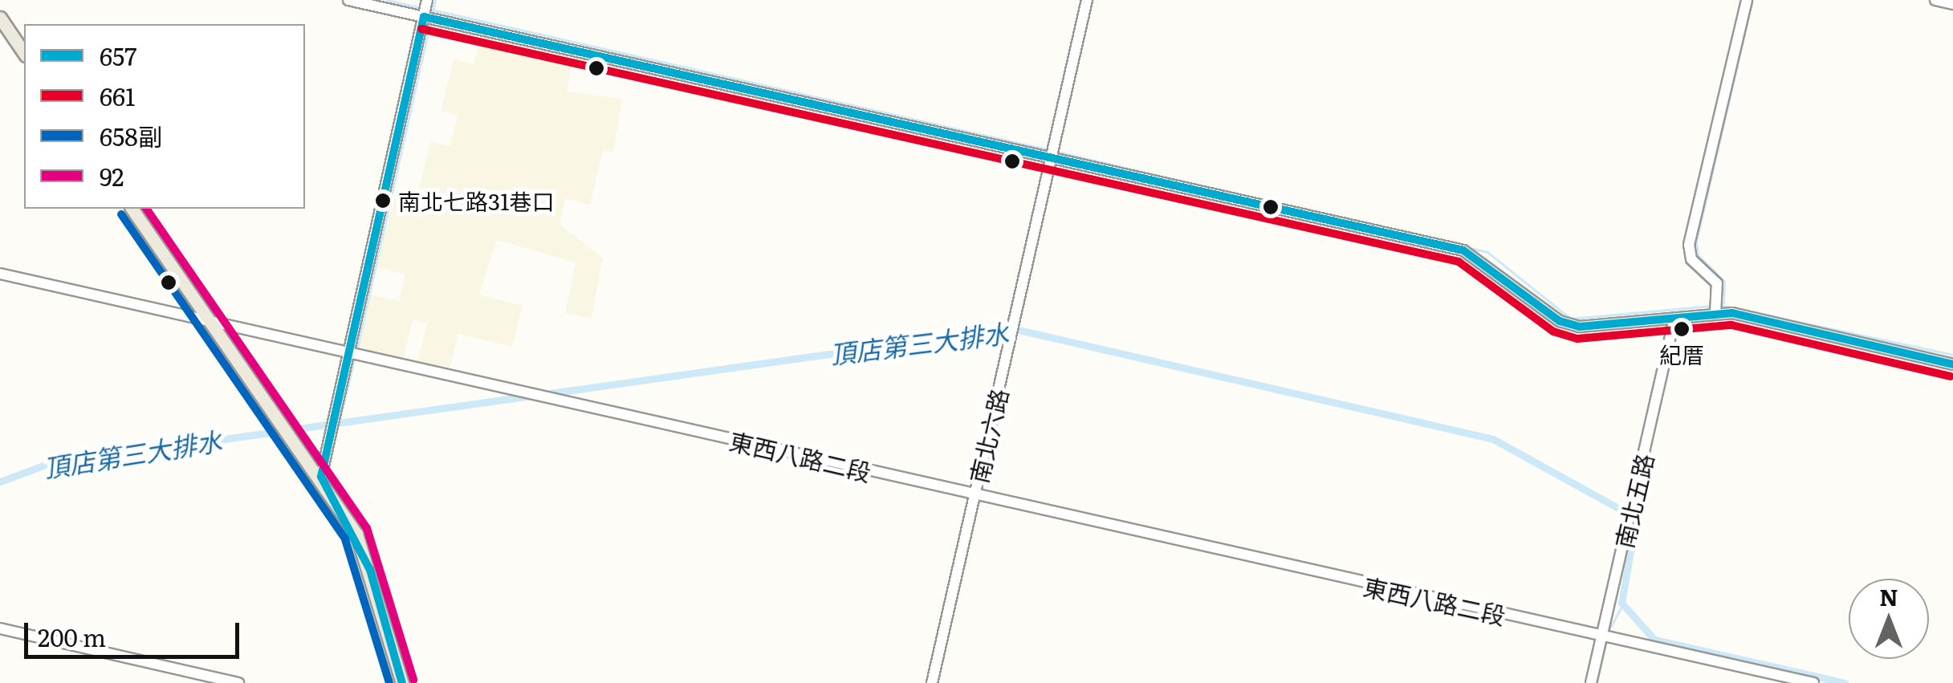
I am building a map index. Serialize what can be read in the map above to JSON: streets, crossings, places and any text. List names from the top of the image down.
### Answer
{
  "streets": {
    "street": ["南北六路", "東西八路二段", "南北五路"]
  },
  "crossings": [
    ["南北六路", "東西八路二段"],
    ["東西八路二段", "南北五路"]
  ],
  "water": ["頂店第三大排水"],
  "places": ["南北七路31巷口", "紀厝"],
  "lines": [
    "transit line 657",
    "transit line 661",
    "transit line 92",
    "transit line 658副"
  ],
  "legend": [
    "657",
    "661",
    "658副",
    "92"
  ],
  "scale_bar": "200 m",
  "north": "top"
}
